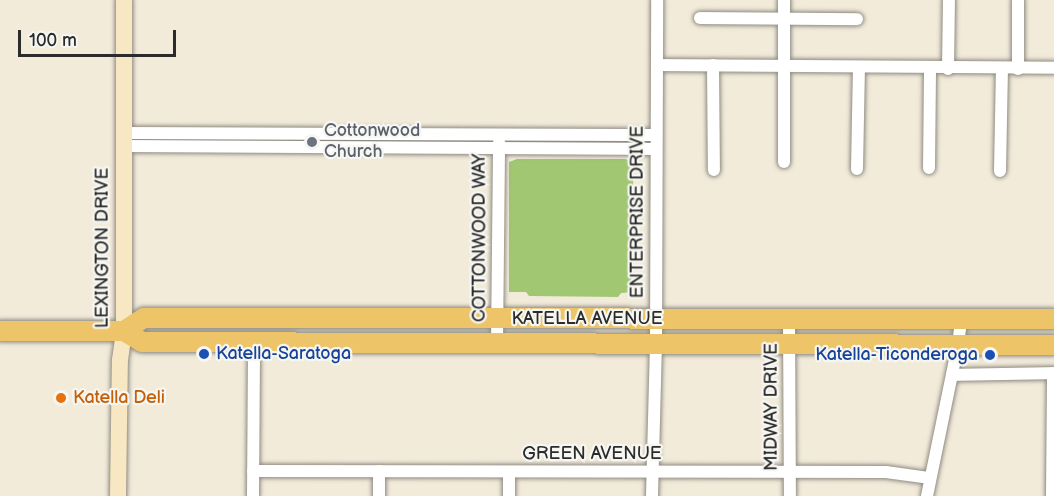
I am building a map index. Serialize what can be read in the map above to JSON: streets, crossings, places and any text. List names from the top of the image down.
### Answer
{
  "streets": {
    "main road": ["KATELLA AVENUE"],
    "street": [
      "ENTERPRISE DRIVE",
      "COTTONWOOD WAY",
      "LEXINGTON DRIVE",
      "MIDWAY DRIVE",
      "GREEN AVENUE"
    ]
  },
  "crossings": [
    ["ENTERPRISE DRIVE", "KATELLA AVENUE"],
    ["ENTERPRISE DRIVE", "GREEN AVENUE"],
    ["COTTONWOOD WAY", "KATELLA AVENUE"],
    ["LEXINGTON DRIVE", "KATELLA AVENUE"],
    ["KATELLA AVENUE", "MIDWAY DRIVE"],
    ["MIDWAY DRIVE", "GREEN AVENUE"]
  ],
  "places": [
    "Cottonwood Church",
    "Katella-Saratoga",
    "Katella-Ticonderoga",
    "Katella Deli"
  ],
  "scale_bar": "100 m"
}
